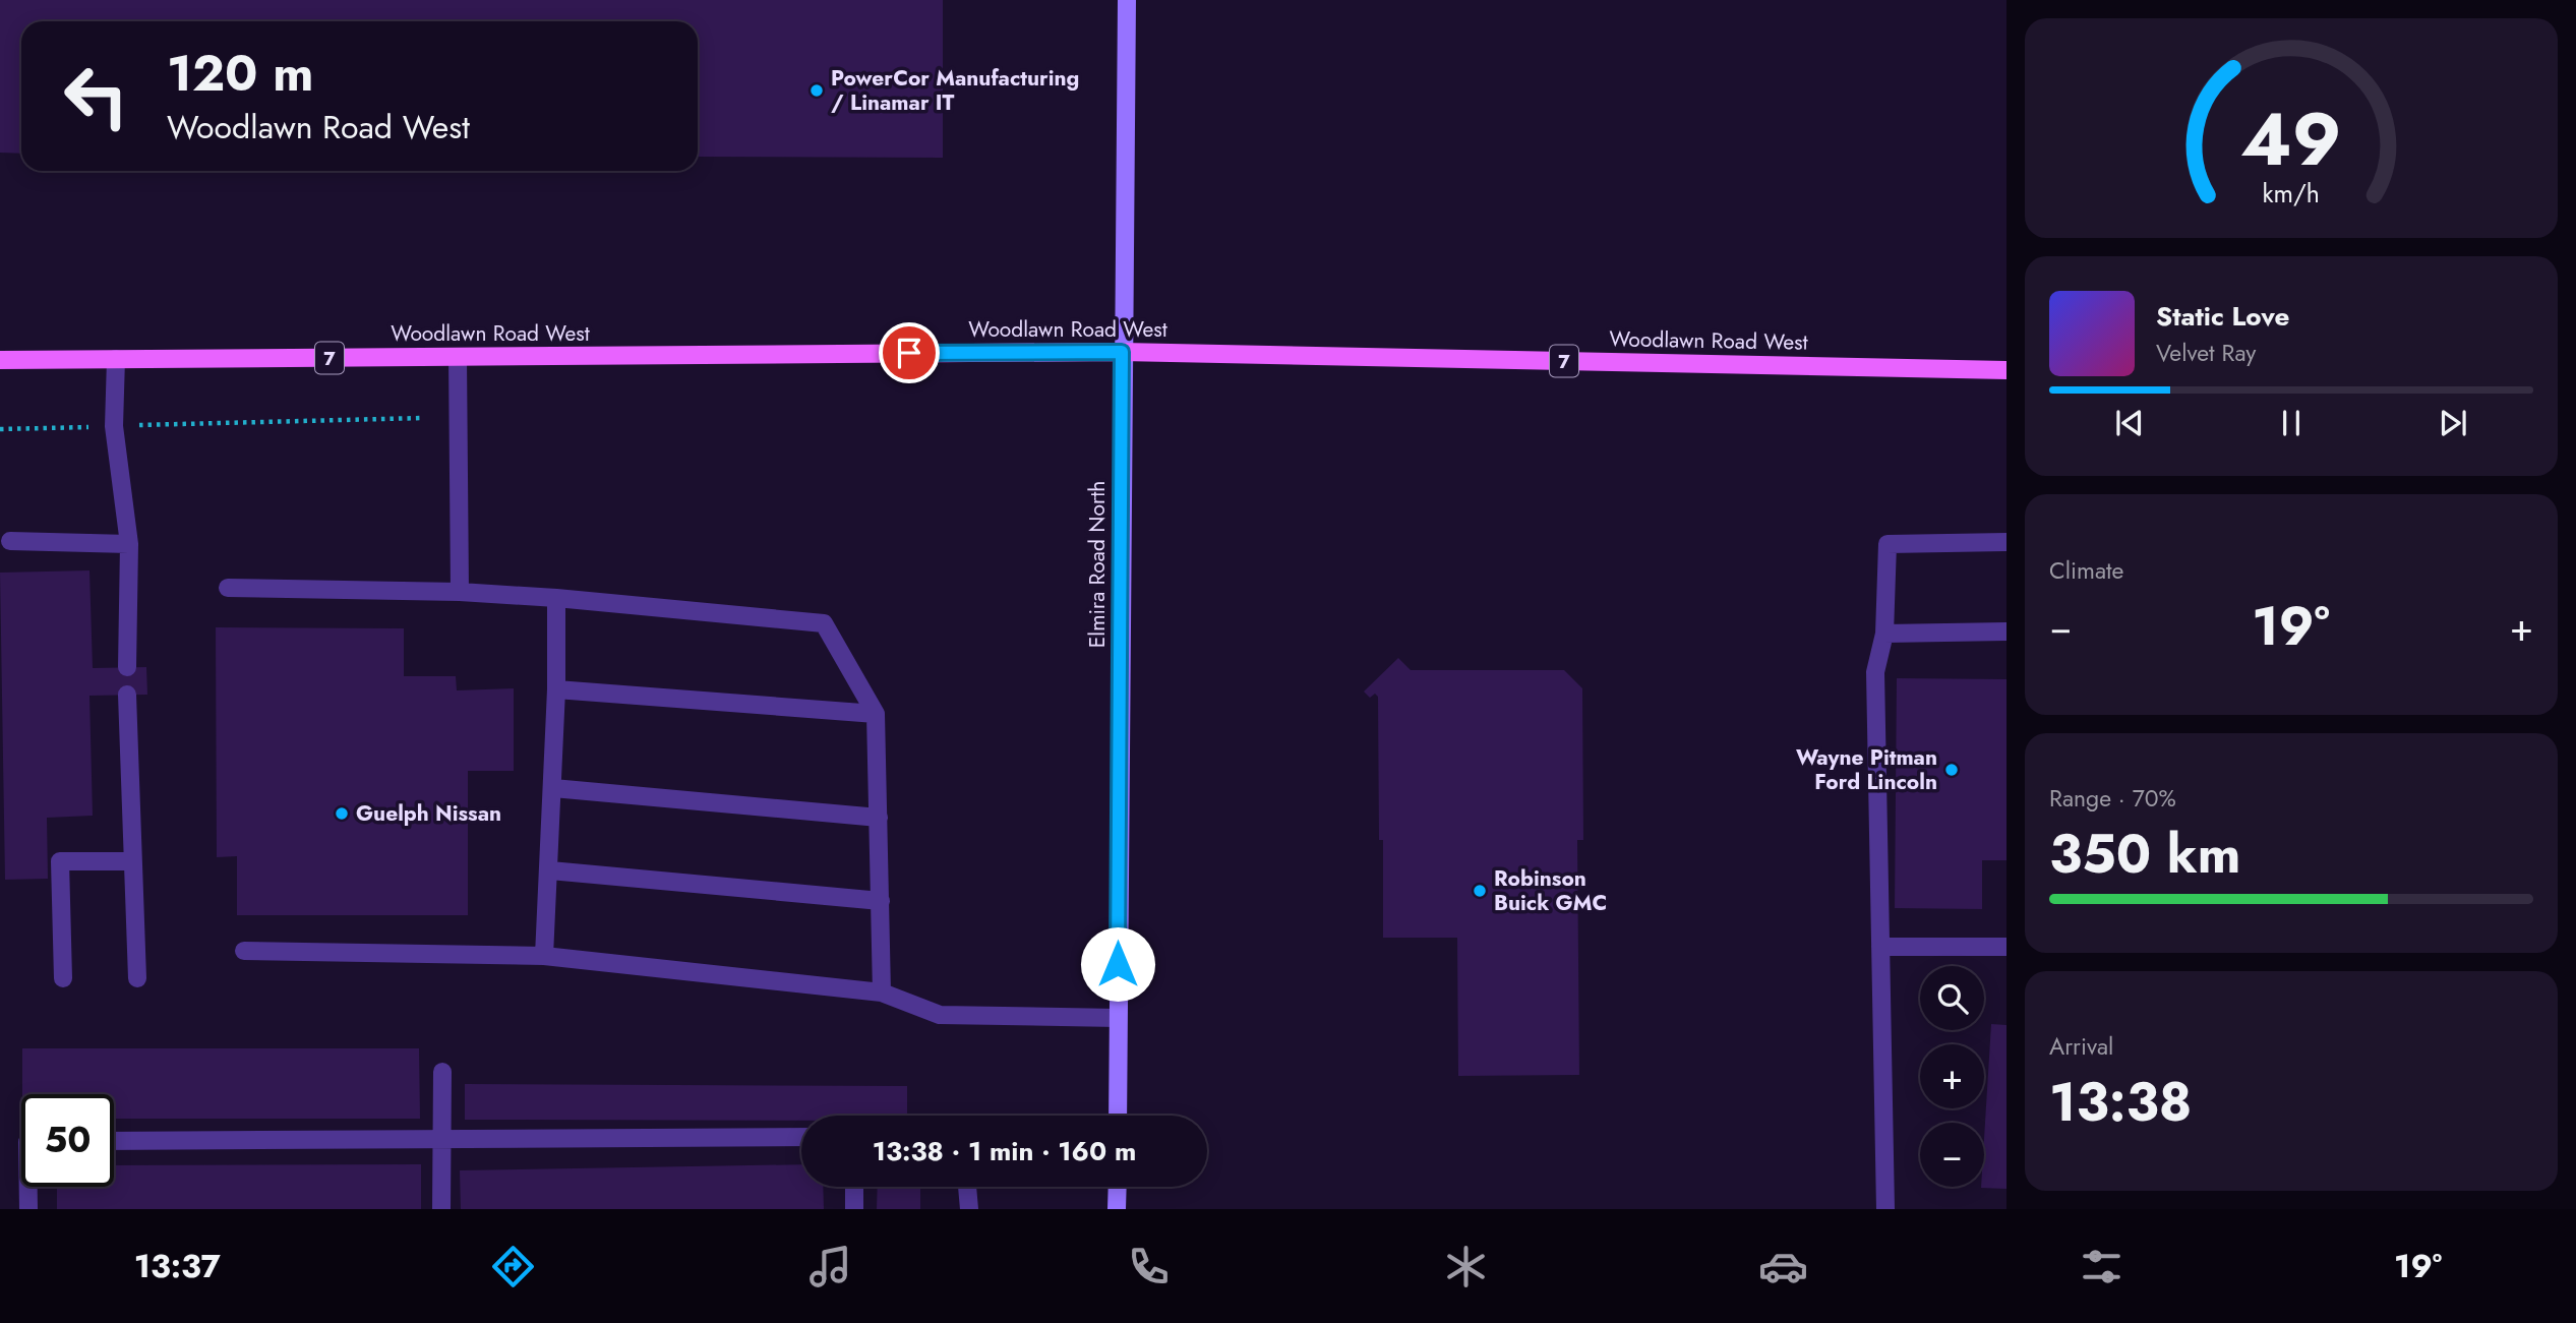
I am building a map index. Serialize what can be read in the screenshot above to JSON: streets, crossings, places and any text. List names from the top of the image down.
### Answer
{
  "streets": {
    "main road": ["Woodlawn Road West", "7", "Elmira Road North"]
  },
  "crossings": [
    ["Woodlawn Road West", "Elmira Road North"]
  ],
  "places": [
    "PowerCor Manufacturing / Linamar IT",
    "Wayne Pitman Ford Lincoln",
    "Guelph Nissan",
    "Robinson Buick GMC"
  ],
  "page": {
    "turn": ["120 m", "Woodlawn Road West"],
    "song": ["Static Love", "Velvet Ray"],
    "tile": [
      "Climate",
      ["Range · 70%", "350 km"],
      ["Arrival", "13:38"]
    ],
    "heat": ["−", "19°", "+"],
    "map_buttons": ["+", "−"],
    "limit": "50",
    "trip": "13:38 · 1 min · 160 m",
    "tabs": ["13:37", "19°"],
    "gauge": ["49", "km/h"]
  }
}
